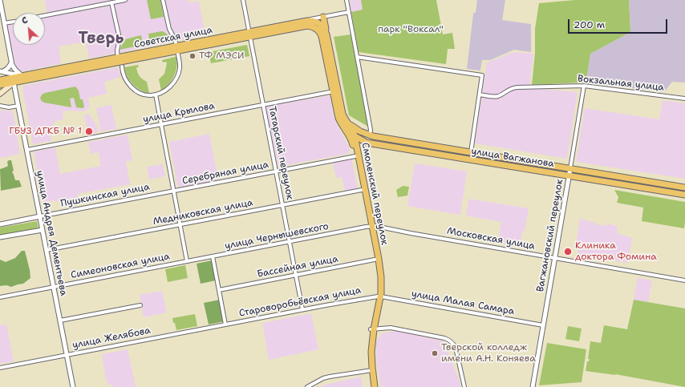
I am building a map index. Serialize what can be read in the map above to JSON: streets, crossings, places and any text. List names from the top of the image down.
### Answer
{
  "streets": {
    "main road": ["Советская улица", "улица Вагжанова", "Смоленский переулок"],
    "street": [
      "Вокзальная улица",
      "улица Крылова",
      "Татарский переулок",
      "Серебряная улица",
      "Пушкинская улица",
      "Медниковская улица",
      "улица Андрея Дементьева",
      "Вагжановский переулок",
      "улица Чернышевского",
      "Московская улица",
      "Симеоновская улица",
      "Бассейная улица",
      "Староворобьёвская улица",
      "улица Малая Самара",
      "улица Желябова"
    ]
  },
  "crossings": [
    ["Советская улица", "Татарский переулок"],
    ["Советская улица", "Смоленский переулок"],
    ["Советская улица", "улица Андрея Дементьева"],
    ["Вокзальная улица", "Вагжановский переулок"],
    ["улица Крылова", "Татарский переулок"],
    ["улица Крылова", "Смоленский переулок"],
    ["улица Крылова", "улица Андрея Дементьева"],
    ["Татарский переулок", "Серебряная улица"],
    ["Татарский переулок", "Медниковская улица"],
    ["Татарский переулок", "улица Чернышевского"],
    ["Татарский переулок", "Бассейная улица"],
    ["Татарский переулок", "Староворобьёвская улица"],
    ["улица Вагжанова", "Смоленский переулок"],
    ["улица Вагжанова", "Вагжановский переулок"],
    ["Серебряная улица", "Смоленский переулок"],
    ["Серебряная улица", "Пушкинская улица"],
    ["Смоленский переулок", "Медниковская улица"],
    ["Смоленский переулок", "улица Чернышевского"],
    ["Смоленский переулок", "Московская улица"],
    ["Смоленский переулок", "Бассейная улица"],
    ["Смоленский переулок", "Староворобьёвская улица"],
    ["Смоленский переулок", "улица Малая Самара"],
    ["Пушкинская улица", "улица Андрея Дементьева"],
    ["Медниковская улица", "улица Андрея Дементьева"],
    ["улица Андрея Дементьева", "Симеоновская улица"],
    ["улица Андрея Дементьева", "улица Желябова"],
    ["Вагжановский переулок", "Московская улица"],
    ["Вагжановский переулок", "улица Малая Самара"],
    ["улица Чернышевского", "Московская улица"],
    ["улица Чернышевского", "Симеоновская улица"],
    ["Староворобьёвская улица", "улица Малая Самара"],
    ["Староворобьёвская улица", "улица Желябова"]
  ],
  "districts": ["Тверь"],
  "parks": ["парк \"Воксал\""],
  "places": [
    "ТФ МЭСИ",
    "ГБУЗ ДГКБ № 1",
    "Клиника доктора Фомина",
    "Тверской колледж имени А.Н. Коняева"
  ],
  "scale_bar": "200 m",
  "north": "top left"
}
